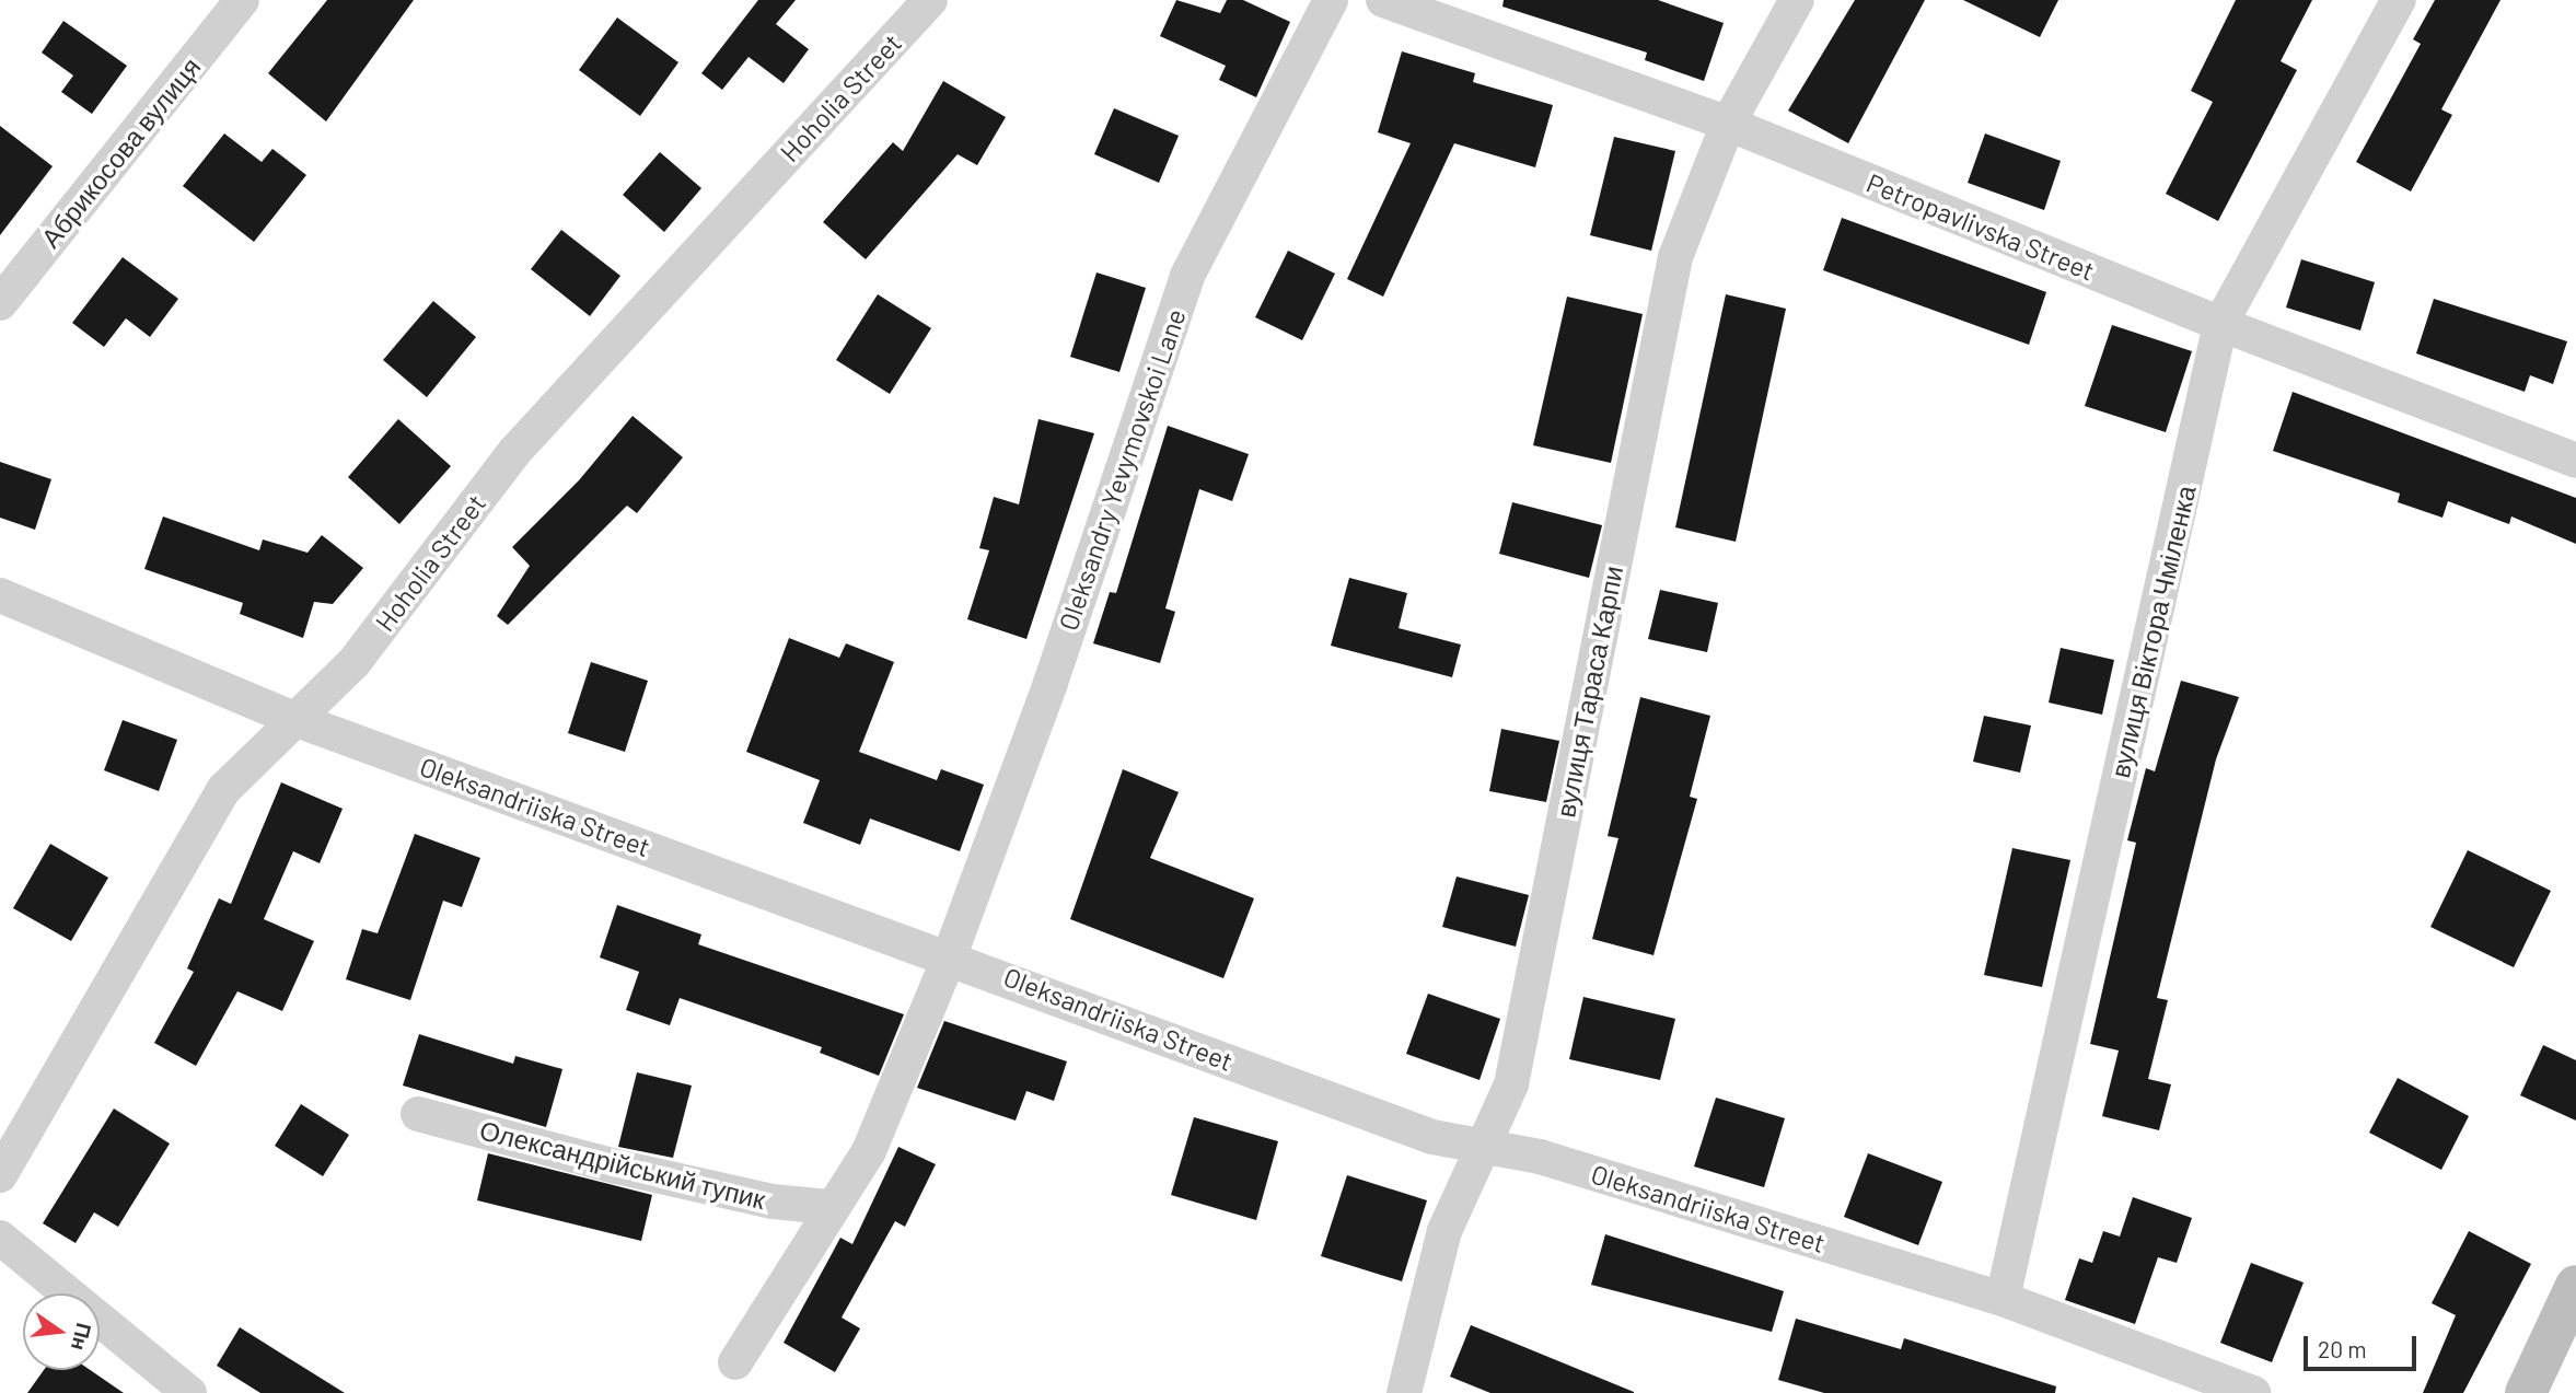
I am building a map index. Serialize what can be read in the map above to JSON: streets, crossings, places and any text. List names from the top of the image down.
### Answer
{
  "streets": {
    "street": [
      "Hoholia Street",
      "Абрикосова вулиця",
      "Petropavlivska Street",
      "Oleksandry Yevymovskoi Lane",
      "вулиця Віктора Чміленка",
      "вулиця Тараса Карпи",
      "Oleksandriiska Street",
      "Олександрійський тупик"
    ]
  },
  "crossings": [
    ["Hoholia Street", "Oleksandriiska Street"],
    ["Petropavlivska Street", "вулиця Віктора Чміленка"],
    ["Petropavlivska Street", "вулиця Тараса Карпи"],
    ["Oleksandry Yevymovskoi Lane", "Oleksandriiska Street"],
    ["вулиця Віктора Чміленка", "Oleksandriiska Street"],
    ["вулиця Тараса Карпи", "Oleksandriiska Street"]
  ],
  "scale_bar": "20 m",
  "north": "right"
}
